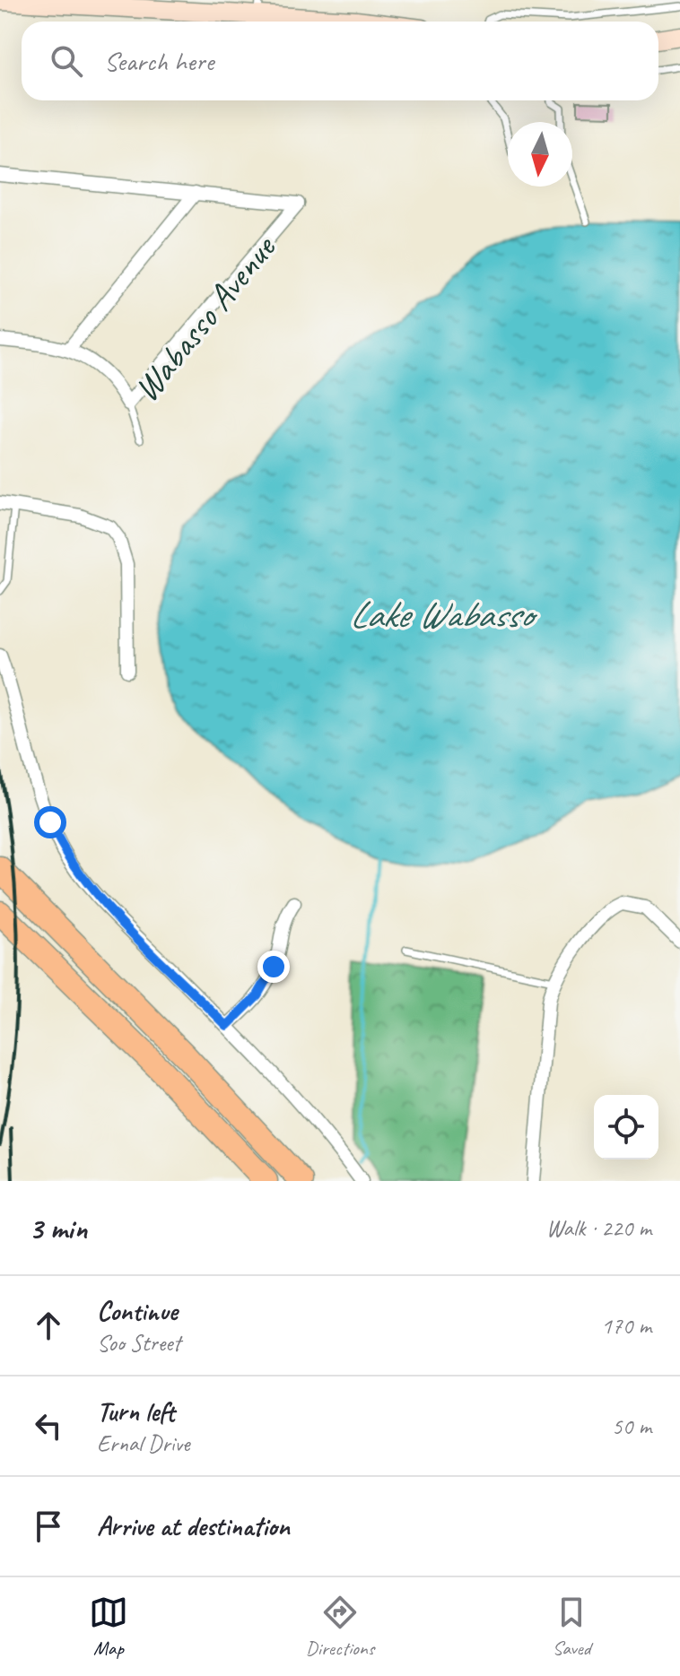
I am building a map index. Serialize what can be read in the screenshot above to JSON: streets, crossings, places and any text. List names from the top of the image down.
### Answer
{
  "streets": {
    "street": ["Wabasso Avenue"]
  },
  "water": ["Lake Wabasso"],
  "north": "bottom",
  "page": {
    "search": "Search here",
    "heading": ["3 min", "Walk · 220 m"],
    "list": [
      ["Continue", "Soo Street", "170 m"],
      ["Turn left", "Ernal Drive", "50 m"],
      "Arrive at destination"
    ],
    "nav": ["Map", "Directions", "Saved"]
  }
}
